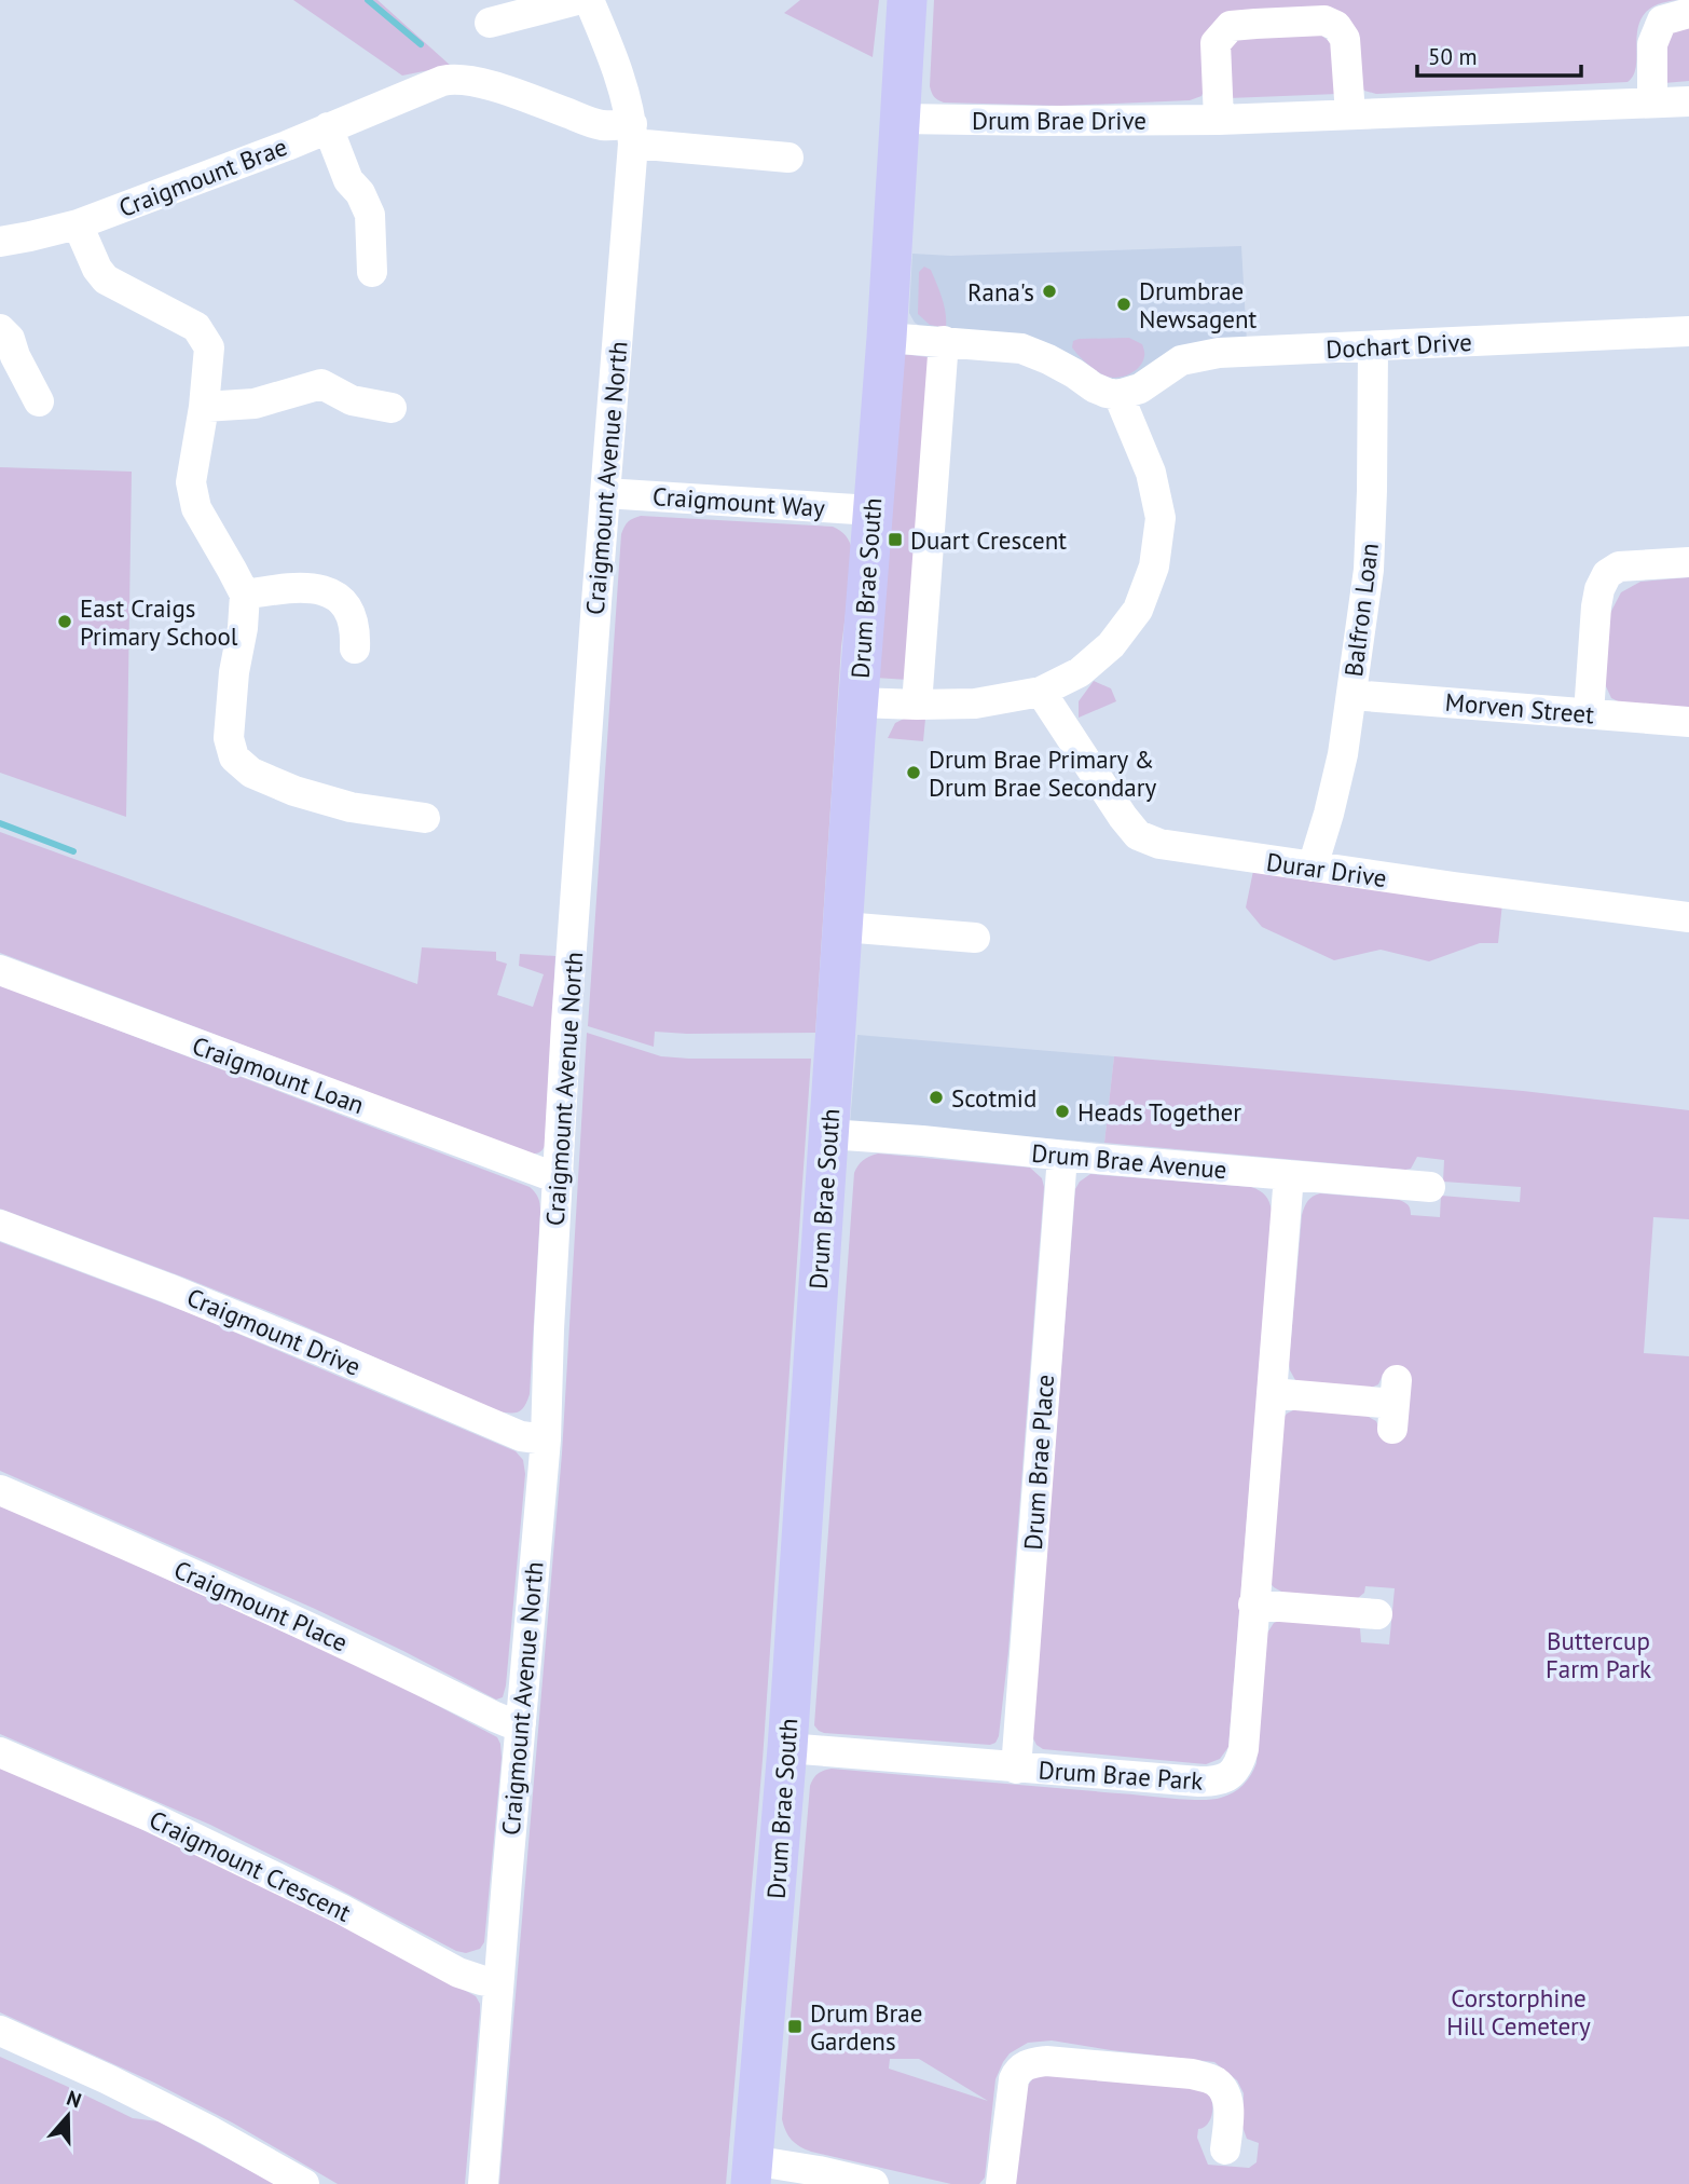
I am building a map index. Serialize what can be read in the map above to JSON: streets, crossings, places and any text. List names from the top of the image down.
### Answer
{
  "streets": {
    "main road": ["Drum Brae South"],
    "street": [
      "Drum Brae Drive",
      "Craigmount Brae",
      "Dochart Drive",
      "Craigmount Avenue North",
      "Craigmount Way",
      "Balfron Loan",
      "Morven Street",
      "Durar Drive",
      "Craigmount Loan",
      "Drum Brae Avenue",
      "Craigmount Drive",
      "Drum Brae Place",
      "Craigmount Place",
      "Drum Brae Park",
      "Craigmount Crescent"
    ]
  },
  "crossings": [
    ["Drum Brae Drive", "Drum Brae South"],
    ["Craigmount Brae", "Craigmount Avenue North"],
    ["Dochart Drive", "Balfron Loan"],
    ["Craigmount Avenue North", "Craigmount Way"],
    ["Craigmount Avenue North", "Craigmount Loan"],
    ["Craigmount Avenue North", "Craigmount Drive"],
    ["Craigmount Avenue North", "Craigmount Place"],
    ["Craigmount Avenue North", "Craigmount Crescent"],
    ["Craigmount Way", "Drum Brae South"],
    ["Drum Brae South", "Drum Brae Avenue"],
    ["Balfron Loan", "Morven Street"],
    ["Balfron Loan", "Durar Drive"],
    ["Drum Brae Avenue", "Drum Brae Place"],
    ["Drum Brae Avenue", "Drum Brae Park"],
    ["Drum Brae Place", "Drum Brae Park"]
  ],
  "parks": ["Buttercup Farm Park", "Corstorphine Hill Cemetery"],
  "places": {
    "other": [
      "Rana's",
      "Drumbrae Newsagent",
      "East Craigs Primary School",
      "Drum Brae Primary & Drum Brae Secondary",
      "Scotmid",
      "Heads Together"
    ],
    "transit": ["Duart Crescent", "Drum Brae Gardens"]
  },
  "scale_bar": "50 m",
  "north": "top"
}
